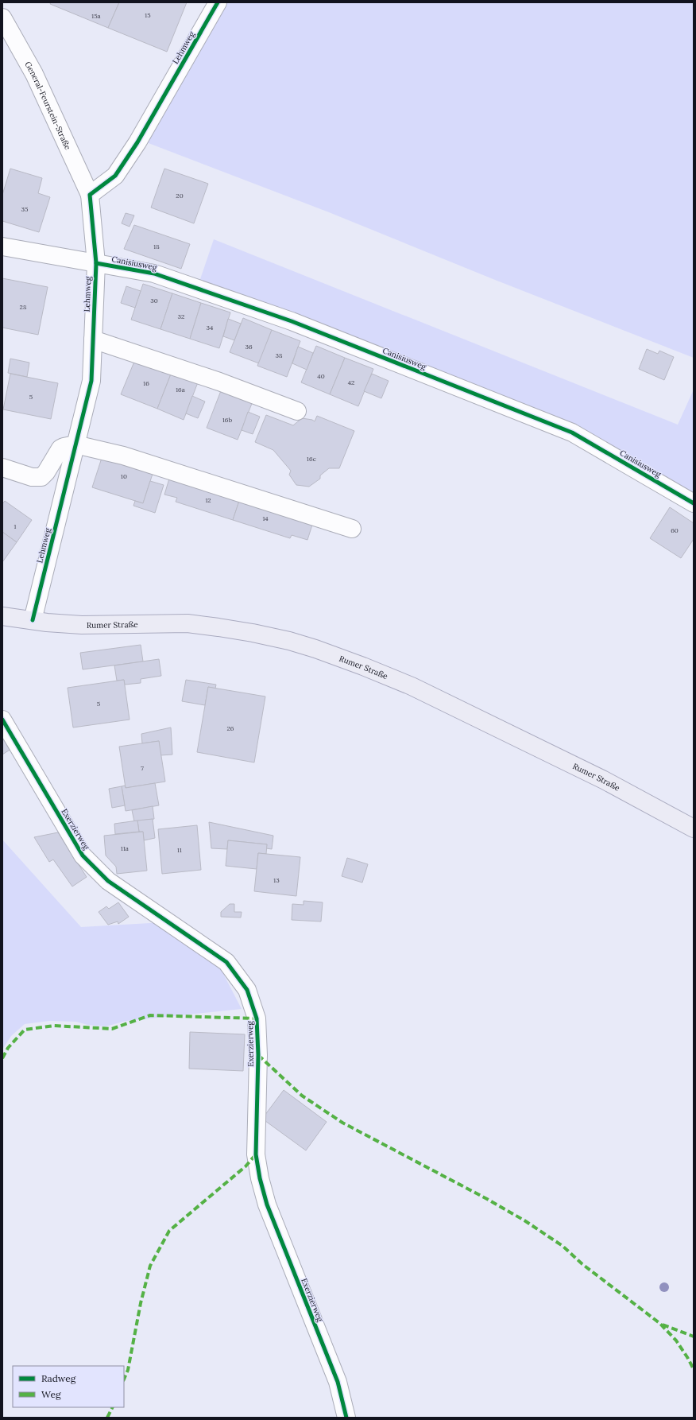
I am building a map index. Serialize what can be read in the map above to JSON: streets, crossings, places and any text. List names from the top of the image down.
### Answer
{
  "streets": {
    "main road": ["Rumer Straße"],
    "street": [
      "Lehmweg",
      "General-Feurstein-Straße",
      "Canisiusweg",
      "Exerzierweg"
    ]
  },
  "crossings": [
    ["Lehmweg", "General-Feurstein-Straße"],
    ["Lehmweg", "Canisiusweg"],
    ["Lehmweg", "Rumer Straße"]
  ],
  "house_numbers": [
    "15",
    "15a",
    "20",
    "35",
    "18",
    "30",
    "28",
    "32",
    "34",
    "36",
    "38",
    "40",
    "42",
    "16",
    "16a",
    "5",
    "16b",
    "16c",
    "10",
    "12",
    "14",
    "1",
    "60",
    "5",
    "26",
    "7",
    "11a",
    "11",
    "13"
  ],
  "legend": ["Radweg", "Weg"]
}
